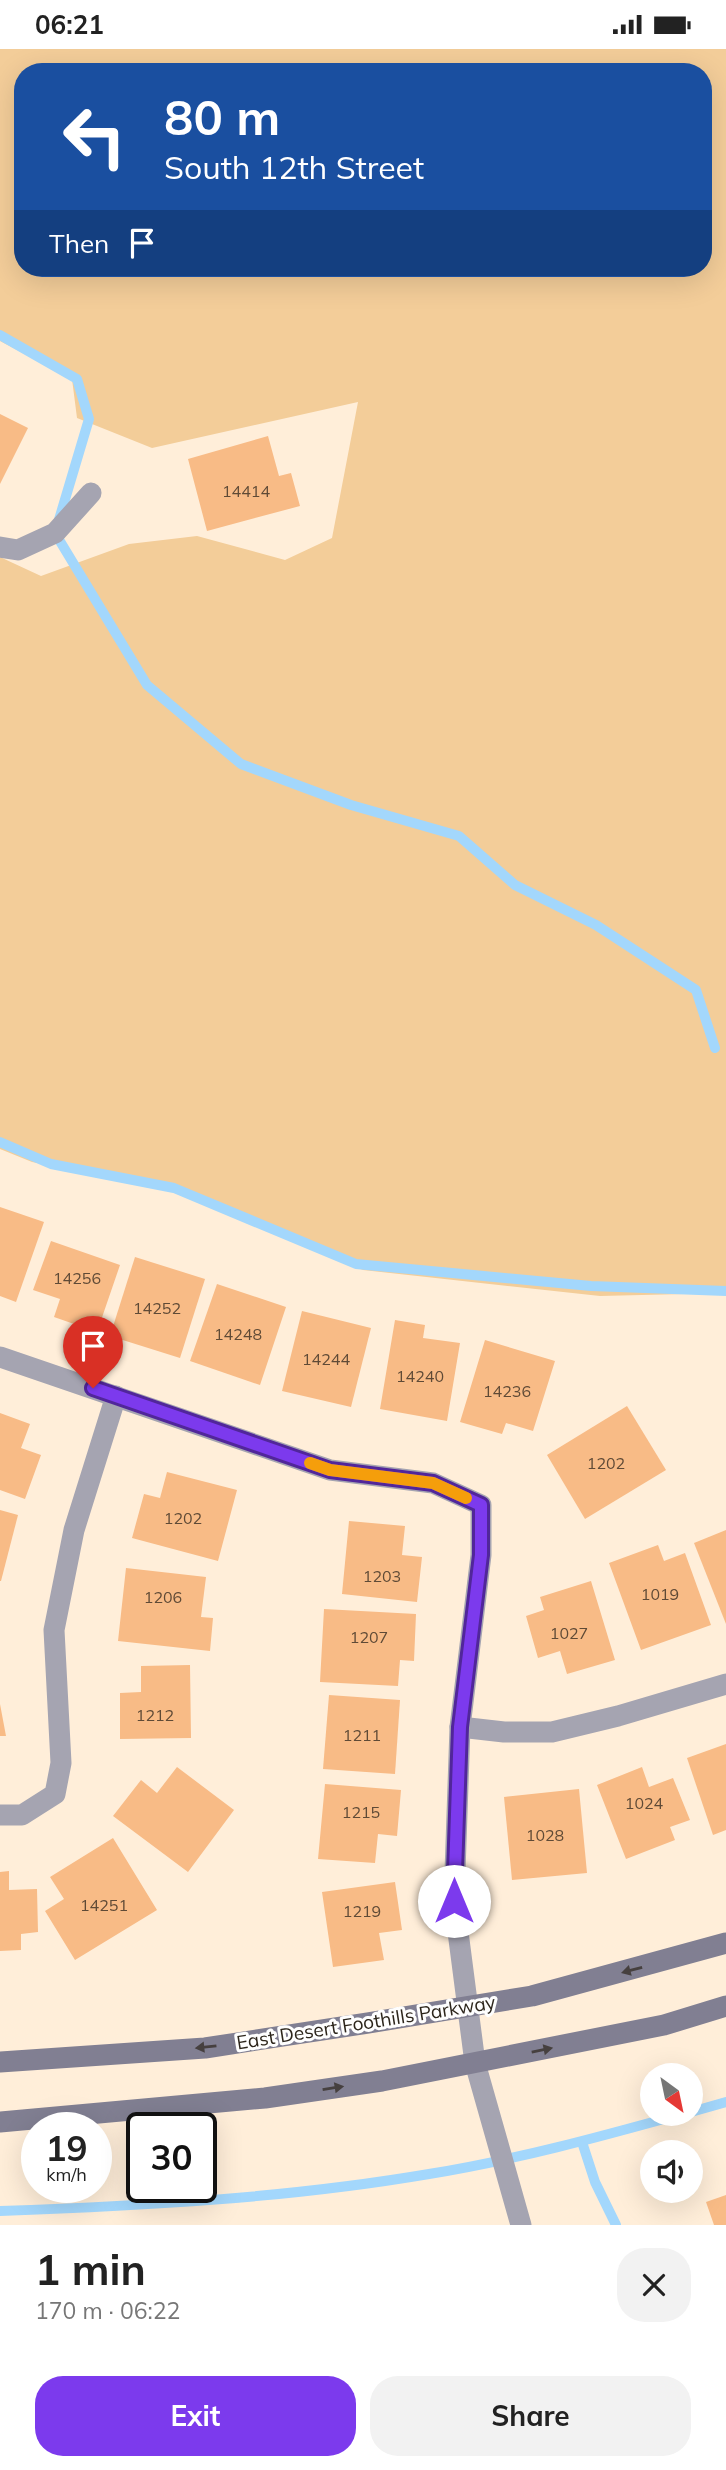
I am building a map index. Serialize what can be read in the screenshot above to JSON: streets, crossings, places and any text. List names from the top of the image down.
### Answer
{
  "streets": {
    "street": ["East Desert Foothills Parkway"]
  },
  "house_numbers": [
    "14414",
    "14256",
    "14252",
    "14248",
    "14244",
    "14240",
    "14236",
    "1202",
    "1202",
    "1203",
    "1019",
    "1206",
    "1027",
    "1207",
    "1212",
    "1211",
    "1024",
    "1215",
    "1028",
    "14251",
    "1219"
  ],
  "north": "bottom right",
  "page": {
    "status": "06:21",
    "turn": ["80 m", "South 12th Street"],
    "then": "Then",
    "speed": "19 km/h",
    "limit": "30",
    "heading": ["1 min", "170 m · 06:22"],
    "buttons": ["Exit", "Share"]
  }
}
